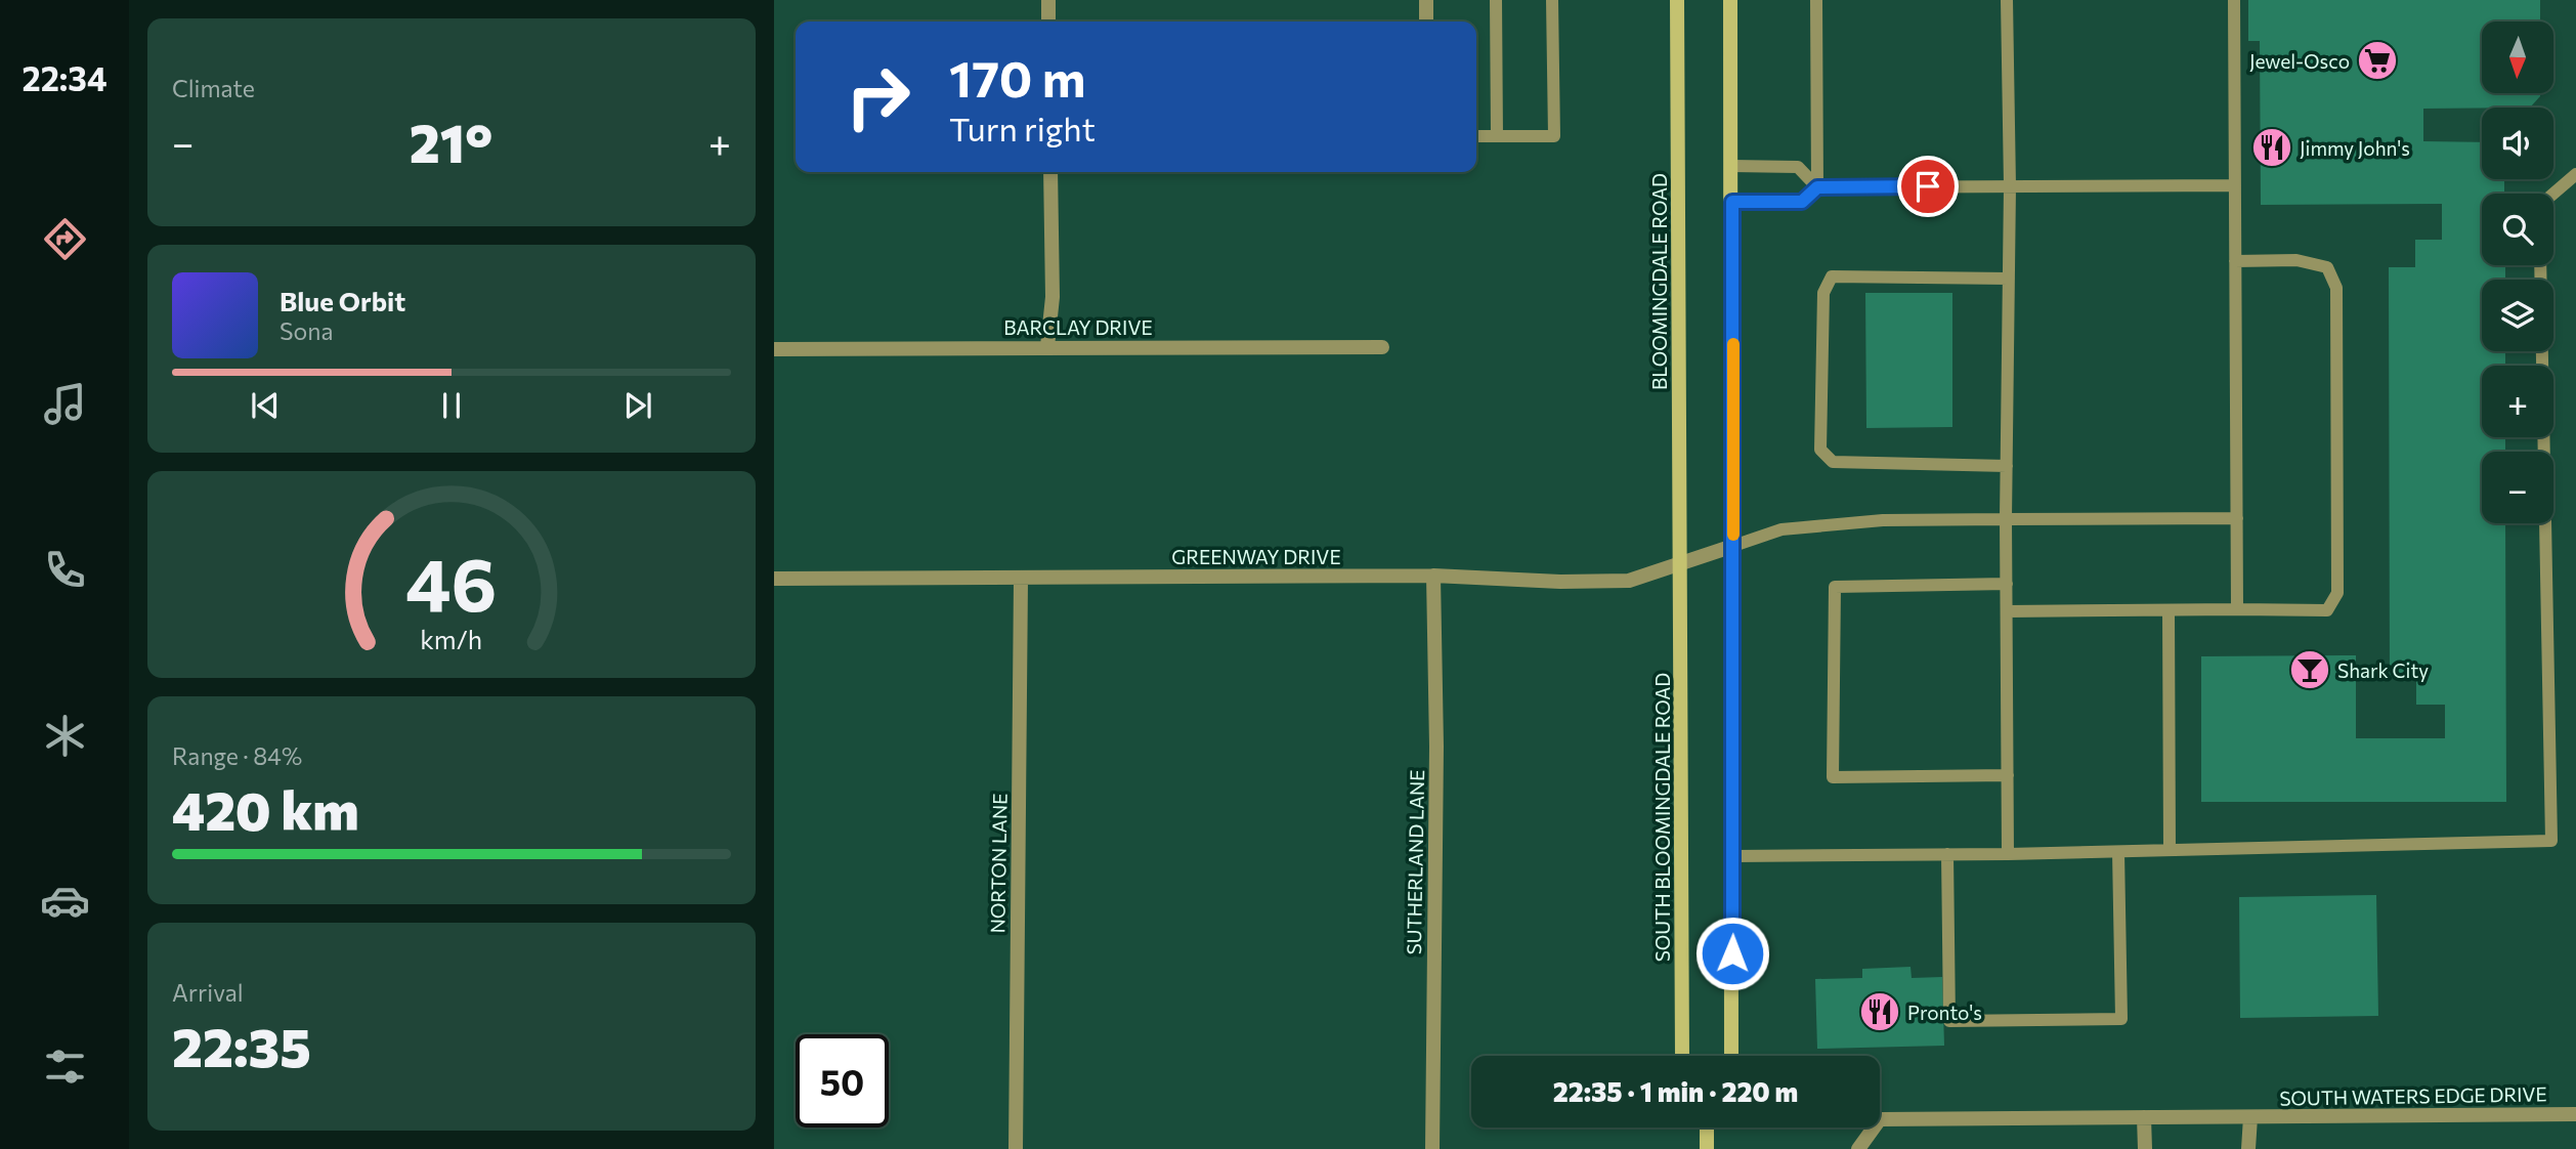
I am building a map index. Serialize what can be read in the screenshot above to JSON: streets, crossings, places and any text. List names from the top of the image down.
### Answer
{
  "streets": {
    "main road": ["BLOOMINGDALE ROAD", "SOUTH BLOOMINGDALE ROAD"],
    "street": [
      "BARCLAY DRIVE",
      "GREENWAY DRIVE",
      "SUTHERLAND LANE",
      "NORTON LANE",
      "SOUTH WATERS EDGE DRIVE"
    ]
  },
  "crossings": [
    ["BLOOMINGDALE ROAD", "GREENWAY DRIVE"],
    ["BLOOMINGDALE ROAD", "SOUTH BLOOMINGDALE ROAD"],
    ["GREENWAY DRIVE", "SOUTH BLOOMINGDALE ROAD"],
    ["GREENWAY DRIVE", "SUTHERLAND LANE"],
    ["GREENWAY DRIVE", "NORTON LANE"]
  ],
  "places": {
    "supermarket": ["Jewel-Osco"],
    "restaurant": ["Jimmy John's", "Pronto's"],
    "bar": ["Shark City"]
  },
  "north": "bottom",
  "page": {
    "tabs": "22:34",
    "tile": [
      "Climate",
      ["Range · 84%", "420 km"],
      ["Arrival", "22:35"]
    ],
    "map_buttons": ["+", "−"],
    "turn": ["170 m", "Turn right"],
    "heat": ["−", "21°", "+"],
    "song": ["Blue Orbit", "Sona"],
    "limit": "50",
    "trip": "22:35 · 1 min · 220 m",
    "gauge": ["46", "km/h"]
  }
}
